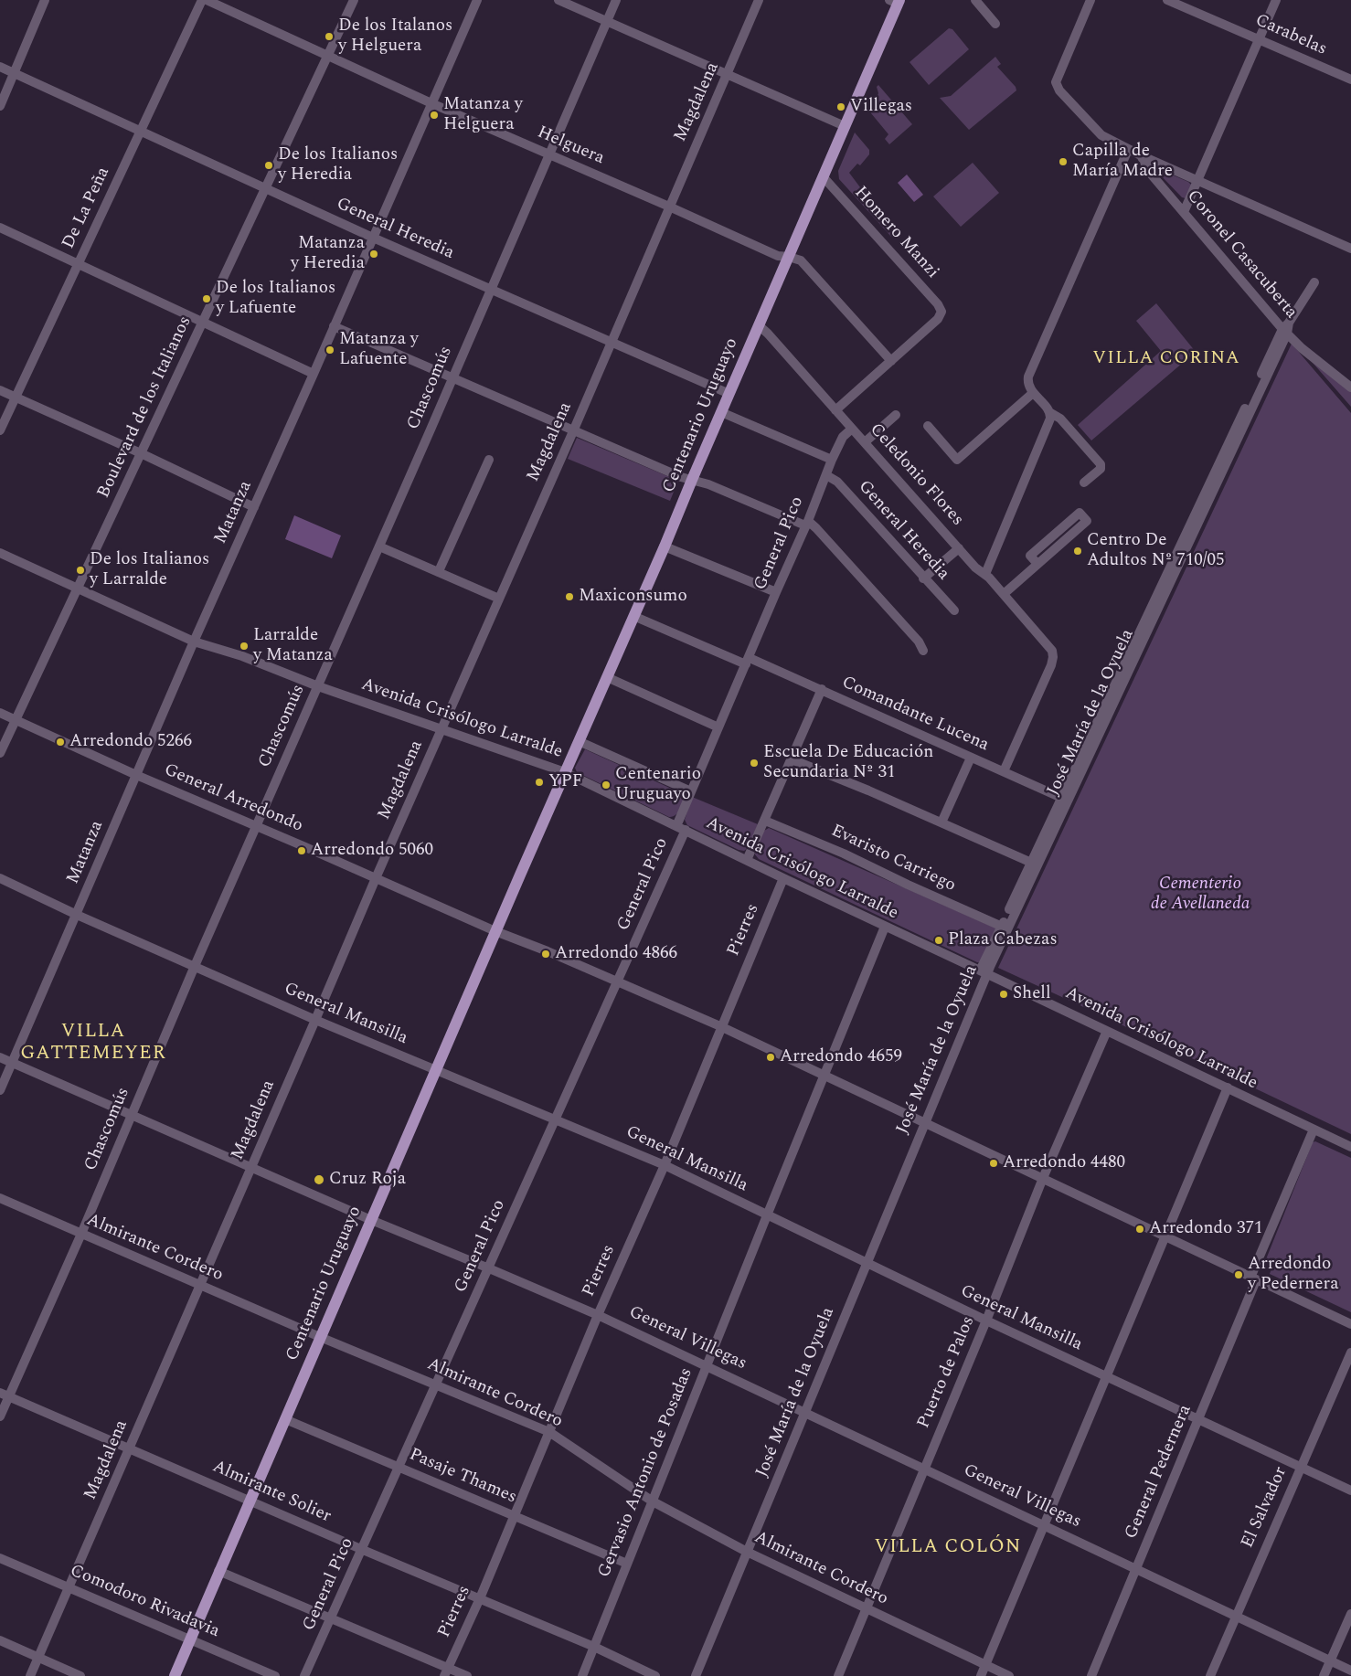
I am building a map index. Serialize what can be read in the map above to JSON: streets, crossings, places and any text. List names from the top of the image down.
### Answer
{
  "streets": {
    "main road": ["Centenario Uruguayo"],
    "street": [
      "Carabelas",
      "Magdalena",
      "Helguera",
      "De La Peña",
      "General Heredia",
      "Homero Manzi",
      "Coronel Casacuberta",
      "Chascomús",
      "Boulevard de los Italianos",
      "Celedonio Flores",
      "Matanza",
      "General Pico",
      "José María de la Oyuela",
      "Comandante Lucena",
      "Avenida Crisólogo Larralde",
      "General Arredondo",
      "Evaristo Carriego",
      "Pierres",
      "General Mansilla",
      "Almirante Cordero",
      "General Villegas",
      "Puerto de Palos",
      "General Pedernera",
      "Gervasio Antonio de Posadas",
      "Pasaje Thames",
      "Almirante Solier",
      "El Salvador",
      "Comodoro Rivadavia"
    ]
  },
  "crossings": [
    ["Magdalena", "Helguera"],
    ["Magdalena", "General Heredia"],
    ["Magdalena", "Avenida Crisólogo Larralde"],
    ["Magdalena", "General Arredondo"],
    ["Magdalena", "General Mansilla"],
    ["Magdalena", "Almirante Cordero"],
    ["Magdalena", "General Villegas"],
    ["Magdalena", "Almirante Solier"],
    ["Magdalena", "Comodoro Rivadavia"],
    ["Helguera", "Homero Manzi"],
    ["Helguera", "Chascomús"],
    ["Helguera", "Boulevard de los Italianos"],
    ["Helguera", "Centenario Uruguayo"],
    ["Helguera", "Matanza"],
    ["De La Peña", "General Heredia"],
    ["General Heredia", "Chascomús"],
    ["General Heredia", "Boulevard de los Italianos"],
    ["General Heredia", "Centenario Uruguayo"],
    ["General Heredia", "Matanza"],
    ["General Heredia", "General Pico"],
    ["Homero Manzi", "Centenario Uruguayo"],
    ["Coronel Casacuberta", "José María de la Oyuela"],
    ["Chascomús", "Avenida Crisólogo Larralde"],
    ["Chascomús", "General Arredondo"],
    ["Chascomús", "General Mansilla"],
    ["Chascomús", "Almirante Cordero"],
    ["Chascomús", "General Villegas"],
    ["Chascomús", "Almirante Solier"],
    ["Boulevard de los Italianos", "Avenida Crisólogo Larralde"],
    ["Boulevard de los Italianos", "General Arredondo"],
    ["Centenario Uruguayo", "Celedonio Flores"],
    ["Centenario Uruguayo", "Comandante Lucena"],
    ["Centenario Uruguayo", "Avenida Crisólogo Larralde"],
    ["Centenario Uruguayo", "General Arredondo"],
    ["Centenario Uruguayo", "General Mansilla"],
    ["Centenario Uruguayo", "Almirante Cordero"],
    ["Centenario Uruguayo", "General Villegas"],
    ["Centenario Uruguayo", "Pasaje Thames"],
    ["Centenario Uruguayo", "Almirante Solier"],
    ["Centenario Uruguayo", "Comodoro Rivadavia"],
    ["Celedonio Flores", "General Pico"],
    ["Celedonio Flores", "Comandante Lucena"],
    ["Matanza", "Avenida Crisólogo Larralde"],
    ["Matanza", "General Arredondo"],
    ["Matanza", "General Mansilla"],
    ["Matanza", "General Villegas"],
    ["General Pico", "Comandante Lucena"],
    ["General Pico", "Avenida Crisólogo Larralde"],
    ["General Pico", "General Arredondo"],
    ["General Pico", "General Mansilla"],
    ["General Pico", "Almirante Cordero"],
    ["General Pico", "General Villegas"],
    ["General Pico", "Pasaje Thames"],
    ["General Pico", "Almirante Solier"],
    ["José María de la Oyuela", "Comandante Lucena"],
    ["José María de la Oyuela", "Avenida Crisólogo Larralde"],
    ["José María de la Oyuela", "General Arredondo"],
    ["José María de la Oyuela", "Evaristo Carriego"],
    ["José María de la Oyuela", "General Mansilla"],
    ["José María de la Oyuela", "Almirante Cordero"],
    ["José María de la Oyuela", "General Villegas"],
    ["Avenida Crisólogo Larralde", "Pierres"],
    ["Avenida Crisólogo Larralde", "Puerto de Palos"],
    ["Avenida Crisólogo Larralde", "General Pedernera"],
    ["Avenida Crisólogo Larralde", "Gervasio Antonio de Posadas"],
    ["General Arredondo", "Pierres"],
    ["General Arredondo", "Puerto de Palos"],
    ["General Arredondo", "General Pedernera"],
    ["General Arredondo", "Gervasio Antonio de Posadas"],
    ["Pierres", "General Mansilla"],
    ["Pierres", "Almirante Cordero"],
    ["Pierres", "General Villegas"],
    ["Pierres", "Pasaje Thames"],
    ["Pierres", "Almirante Solier"],
    ["General Mansilla", "Puerto de Palos"],
    ["General Mansilla", "General Pedernera"],
    ["General Mansilla", "Gervasio Antonio de Posadas"],
    ["General Mansilla", "El Salvador"],
    ["Almirante Cordero", "Puerto de Palos"],
    ["Almirante Cordero", "Gervasio Antonio de Posadas"],
    ["General Villegas", "Puerto de Palos"],
    ["General Villegas", "General Pedernera"],
    ["General Villegas", "Gervasio Antonio de Posadas"],
    ["General Villegas", "El Salvador"],
    ["Gervasio Antonio de Posadas", "Pasaje Thames"],
    ["Gervasio Antonio de Posadas", "Almirante Solier"]
  ],
  "districts": ["VILLA CORINA", "VILLA GATTEMEYER", "VILLA COLÓN"],
  "parks": ["Cementerio de Avellaneda"],
  "places": [
    "De los Italanos y Helguera",
    "Villegas",
    "Matanza y Helguera",
    "Capilla de María Madre",
    "De los Italianos y Heredia",
    "Matanza y Heredia",
    "De los Italianos y Lafuente",
    "Matanza y Lafuente",
    "Centro De Adultos Nº 710/05",
    "De los Italianos y Larralde",
    "Maxiconsumo",
    "Larralde y Matanza",
    "Arredondo 5266",
    "Escuela De Educación Secundaria Nº 31",
    "YPF",
    "Centenario Uruguayo",
    "Arredondo 5060",
    "Plaza Cabezas",
    "Arredondo 4866",
    "Shell",
    "Arredondo 4659",
    "Arredondo 4480",
    "Cruz Roja",
    "Arredondo 371",
    "Arredondo y Pedernera"
  ]
}
